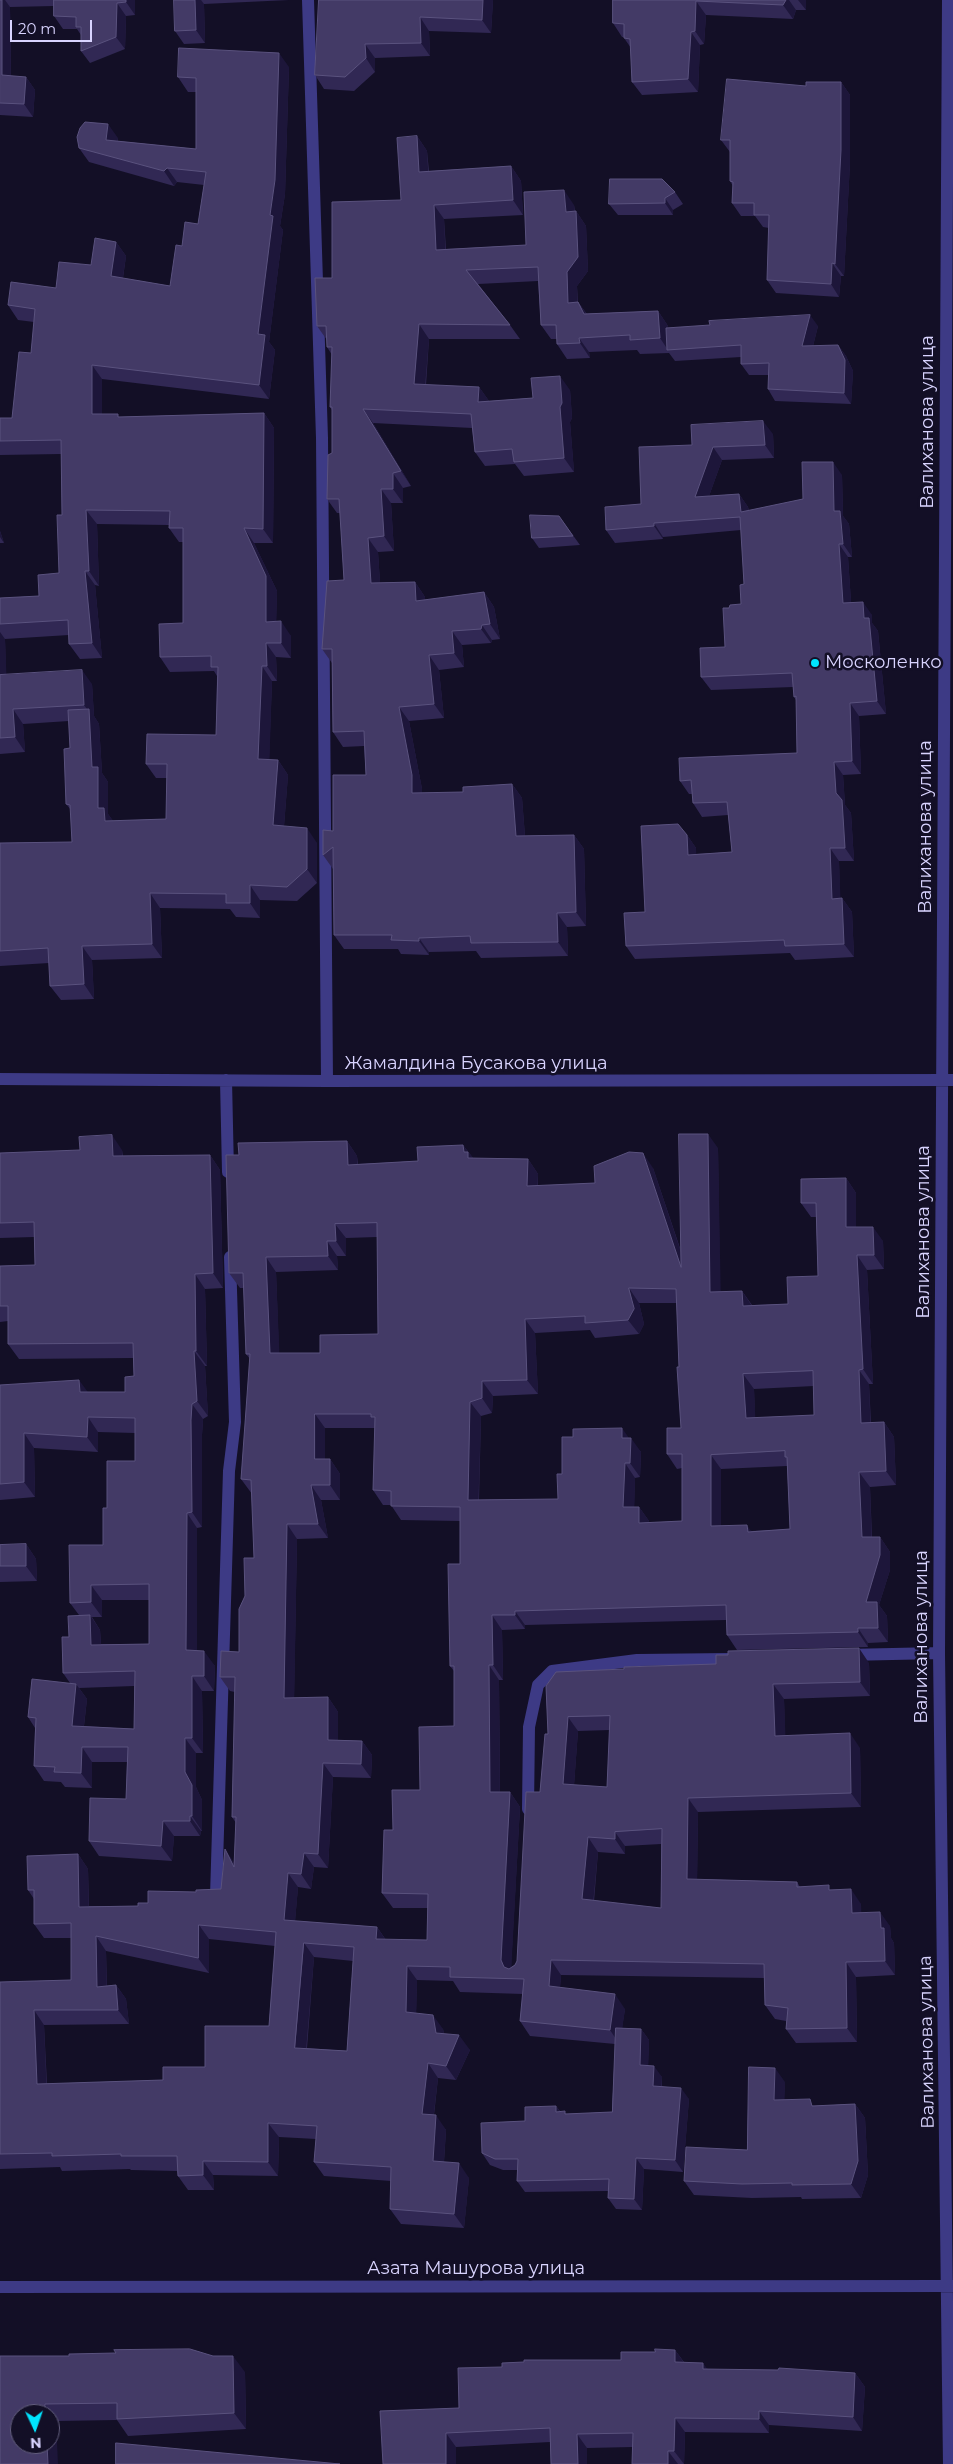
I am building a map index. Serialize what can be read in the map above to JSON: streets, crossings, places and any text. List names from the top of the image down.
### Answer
{
  "streets": {
    "street": ["Валиханова улица", "Жамалдина Бусакова улица", "Азата Машурова улица"]
  },
  "crossings": [
    ["Валиханова улица", "Жамалдина Бусакова улица"],
    ["Валиханова улица", "Азата Машурова улица"]
  ],
  "places": ["Москоленко"],
  "scale_bar": "20 m",
  "north": "bottom"
}
